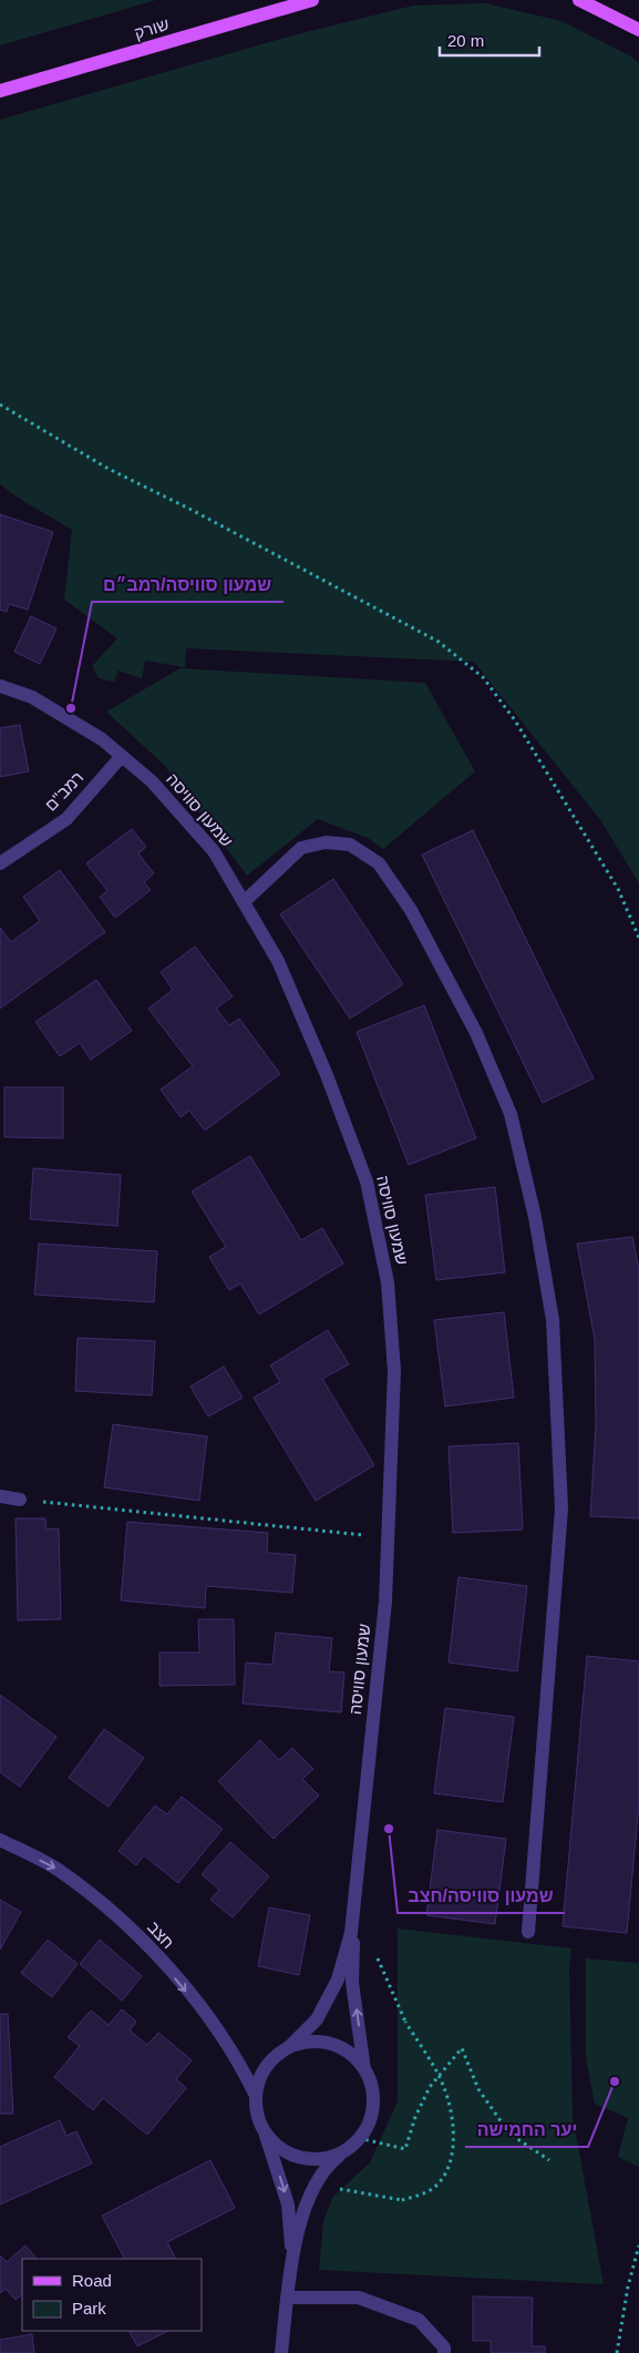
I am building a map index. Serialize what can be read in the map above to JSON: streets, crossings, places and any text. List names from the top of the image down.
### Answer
{
  "streets": {
    "main road": ["שורק"],
    "street": ["רמב\"ם", "שמעון סוויסה", "חצב"]
  },
  "crossings": [
    ["רמב\"ם", "שמעון סוויסה"],
    ["שמעון סוויסה", "חצב"]
  ],
  "one_way": ["חצב"],
  "places": ["שמעון סוויסה/רמב״ם", "שמעון סוויסה/חצב", "יער החמישה"],
  "legend": ["Road", "Park"],
  "scale_bar": "20 m"
}
